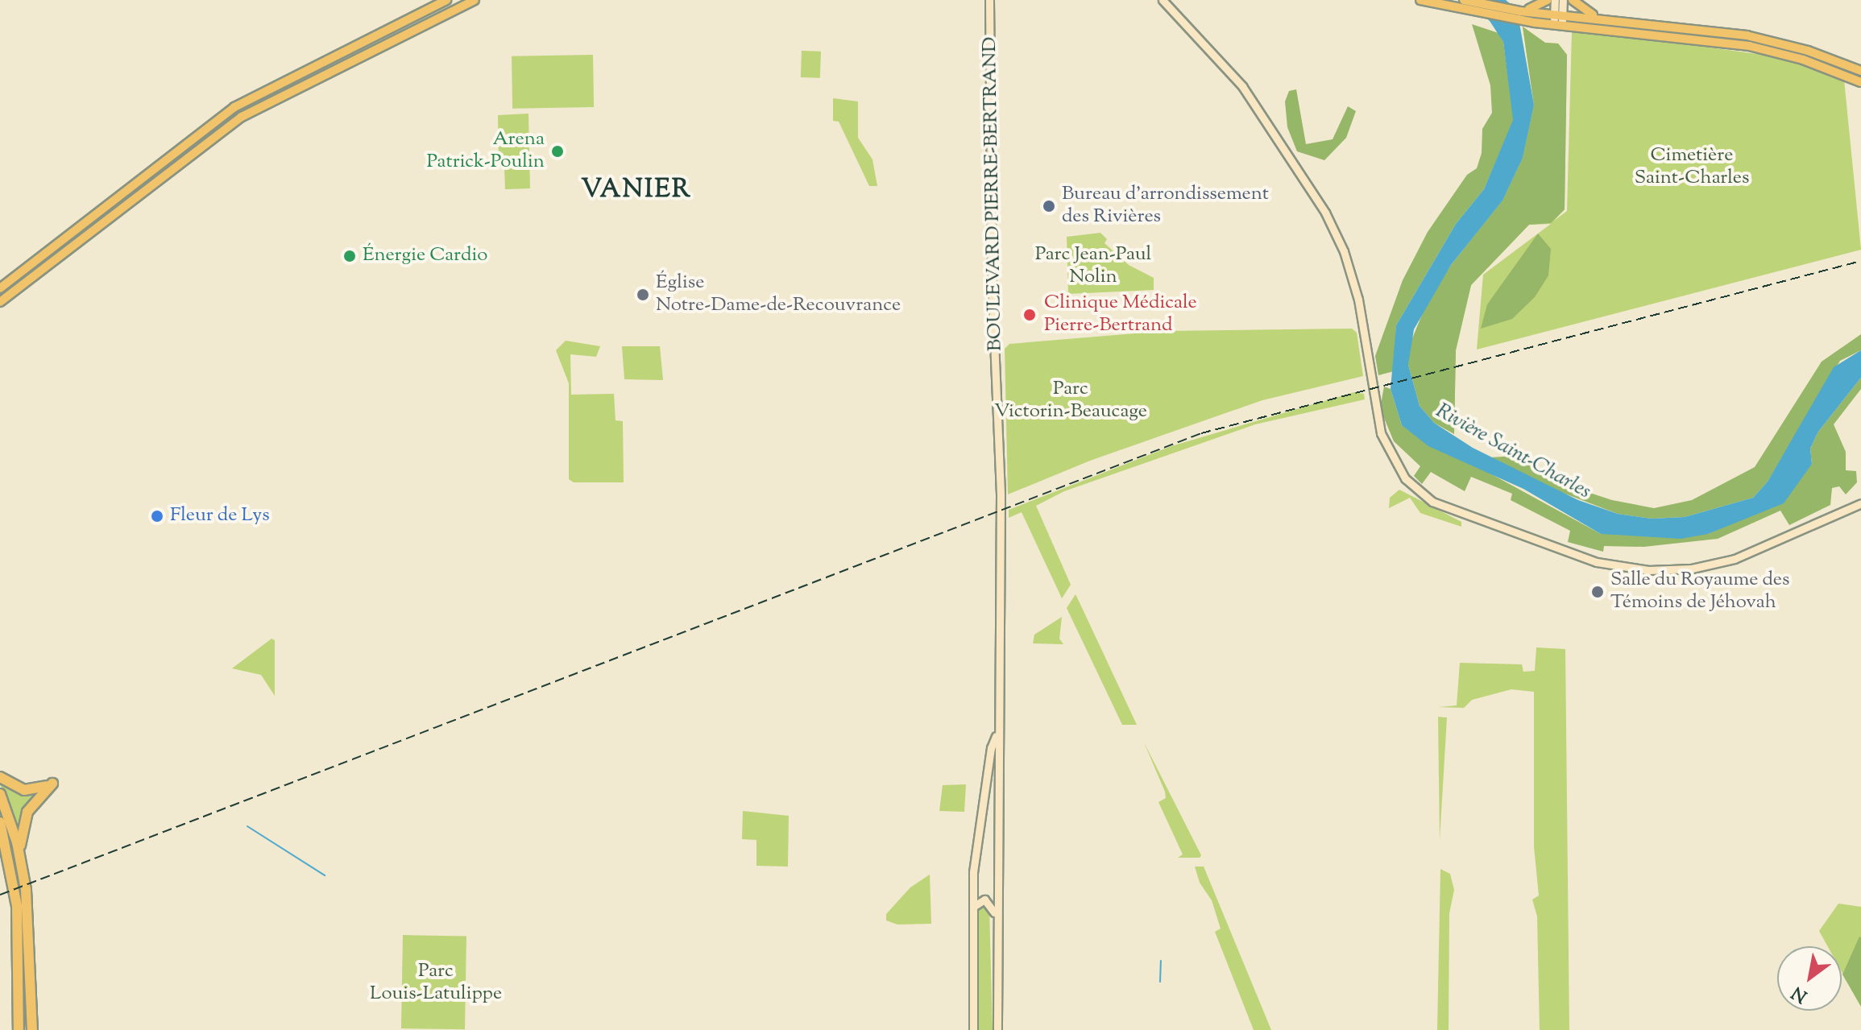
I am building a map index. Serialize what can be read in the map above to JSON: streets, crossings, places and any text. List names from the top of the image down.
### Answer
{
  "streets": {
    "main road": ["BOULEVARD PIERRE-BERTRAND"]
  },
  "districts": ["VANIER"],
  "water": ["Rivière Saint-Charles"],
  "parks": [
    "Cimetière Saint-Charles",
    "Parc Jean-Paul Nolin",
    "Parc Victorin-Beaucage",
    "Parc Louis-Latulippe"
  ],
  "places": [
    "Arena Patrick-Poulin",
    "Bureau d'arrondissement des Rivières",
    "Énergie Cardio",
    "Église Notre-Dame-de-Recouvrance",
    "Clinique Médicale Pierre-Bertrand",
    "Fleur de Lys",
    "Salle du Royaume des Témoins de Jéhovah"
  ],
  "north": "bottom left"
}
